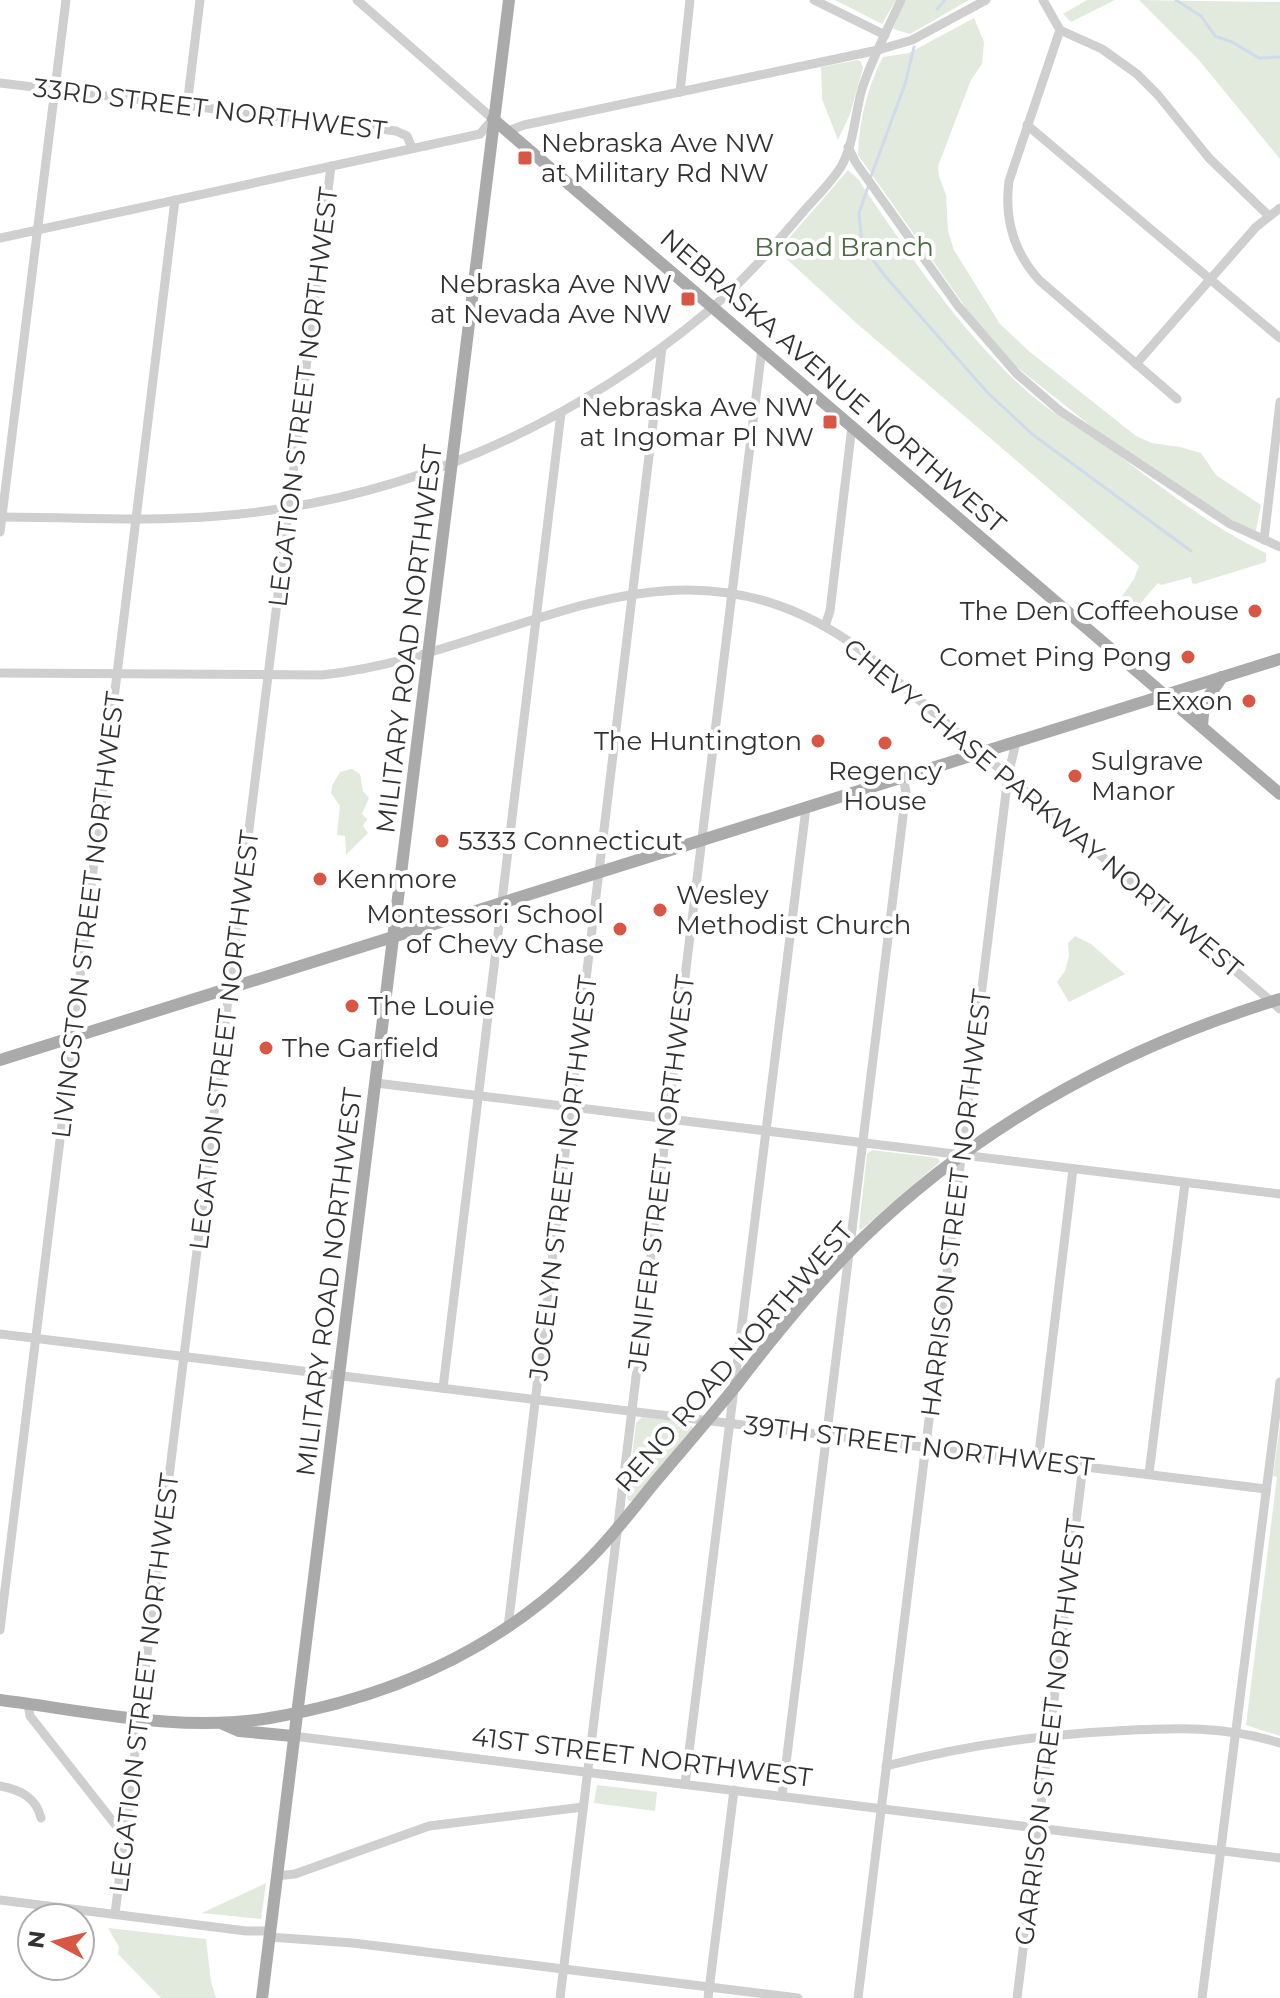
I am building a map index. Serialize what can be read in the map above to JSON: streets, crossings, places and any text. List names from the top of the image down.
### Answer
{
  "streets": {
    "main road": [
      "NEBRASKA AVENUE NORTHWEST",
      "MILITARY ROAD NORTHWEST",
      "RENO ROAD NORTHWEST",
      "41ST STREET NORTHWEST"
    ],
    "street": [
      "33RD STREET NORTHWEST",
      "LEGATION STREET NORTHWEST",
      "CHEVY CHASE PARKWAY NORTHWEST",
      "LIVINGSTON STREET NORTHWEST",
      "JENIFER STREET NORTHWEST",
      "JOCELYN STREET NORTHWEST",
      "HARRISON STREET NORTHWEST",
      "39TH STREET NORTHWEST",
      "GARRISON STREET NORTHWEST"
    ]
  },
  "crossings": [
    ["NEBRASKA AVENUE NORTHWEST", "MILITARY ROAD NORTHWEST"],
    ["NEBRASKA AVENUE NORTHWEST", "JENIFER STREET NORTHWEST"],
    ["LEGATION STREET NORTHWEST", "CHEVY CHASE PARKWAY NORTHWEST"],
    ["LEGATION STREET NORTHWEST", "39TH STREET NORTHWEST"],
    ["LEGATION STREET NORTHWEST", "41ST STREET NORTHWEST"],
    ["MILITARY ROAD NORTHWEST", "CHEVY CHASE PARKWAY NORTHWEST"],
    ["MILITARY ROAD NORTHWEST", "RENO ROAD NORTHWEST"],
    ["MILITARY ROAD NORTHWEST", "39TH STREET NORTHWEST"],
    ["MILITARY ROAD NORTHWEST", "41ST STREET NORTHWEST"],
    ["CHEVY CHASE PARKWAY NORTHWEST", "LIVINGSTON STREET NORTHWEST"],
    ["CHEVY CHASE PARKWAY NORTHWEST", "JENIFER STREET NORTHWEST"],
    ["CHEVY CHASE PARKWAY NORTHWEST", "JOCELYN STREET NORTHWEST"],
    ["CHEVY CHASE PARKWAY NORTHWEST", "HARRISON STREET NORTHWEST"],
    ["CHEVY CHASE PARKWAY NORTHWEST", "RENO ROAD NORTHWEST"],
    ["LIVINGSTON STREET NORTHWEST", "39TH STREET NORTHWEST"],
    ["JENIFER STREET NORTHWEST", "RENO ROAD NORTHWEST"],
    ["JENIFER STREET NORTHWEST", "39TH STREET NORTHWEST"],
    ["JENIFER STREET NORTHWEST", "41ST STREET NORTHWEST"],
    ["JOCELYN STREET NORTHWEST", "RENO ROAD NORTHWEST"],
    ["JOCELYN STREET NORTHWEST", "39TH STREET NORTHWEST"],
    ["HARRISON STREET NORTHWEST", "RENO ROAD NORTHWEST"],
    ["HARRISON STREET NORTHWEST", "39TH STREET NORTHWEST"],
    ["HARRISON STREET NORTHWEST", "41ST STREET NORTHWEST"],
    ["RENO ROAD NORTHWEST", "39TH STREET NORTHWEST"],
    ["RENO ROAD NORTHWEST", "41ST STREET NORTHWEST"],
    ["39TH STREET NORTHWEST", "GARRISON STREET NORTHWEST"],
    ["GARRISON STREET NORTHWEST", "41ST STREET NORTHWEST"]
  ],
  "parks": ["Broad Branch"],
  "places": {
    "transit": ["Nebraska Ave NW at Military Rd NW", "Nebraska Ave NW at Nevada Ave NW", "Nebraska Ave NW at Ingomar Pl NW"],
    "other": [
      "The Den Coffeehouse",
      "Comet Ping Pong",
      "Exxon",
      "The Huntington",
      "Regency House",
      "Sulgrave Manor",
      "5333 Connecticut",
      "Kenmore",
      "Wesley Methodist Church",
      "Montessori School of Chevy Chase",
      "The Louie",
      "The Garfield"
    ]
  },
  "north": "left"
}
